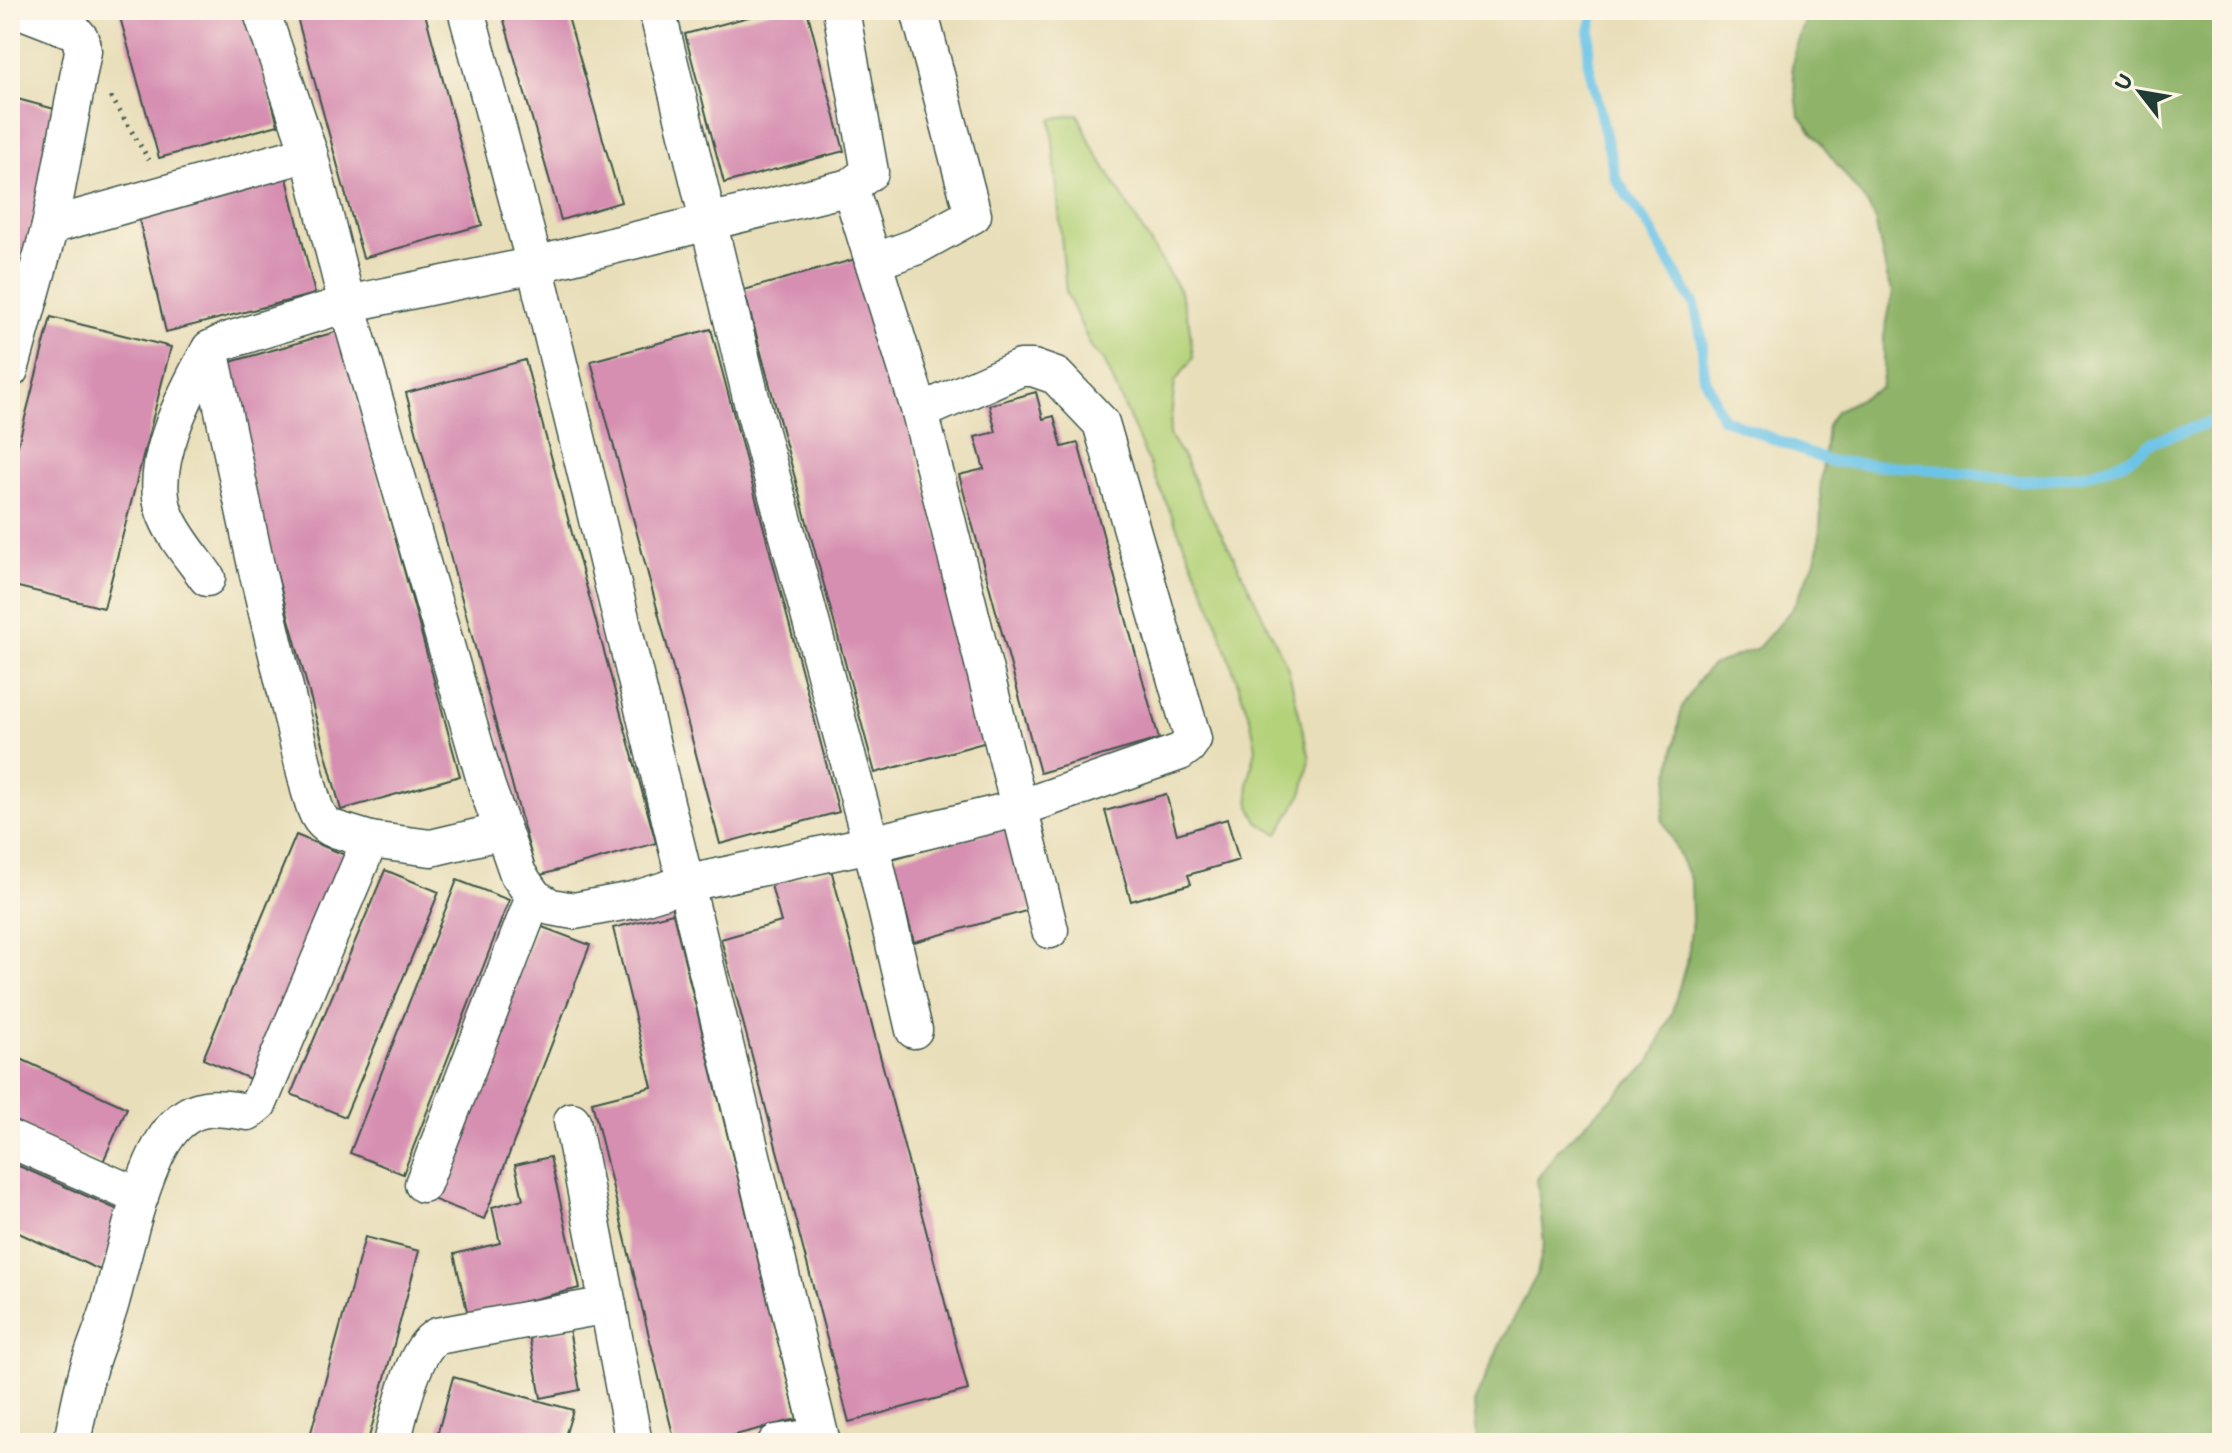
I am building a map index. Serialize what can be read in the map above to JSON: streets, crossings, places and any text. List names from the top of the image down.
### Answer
{
  "north": "top left"
}
